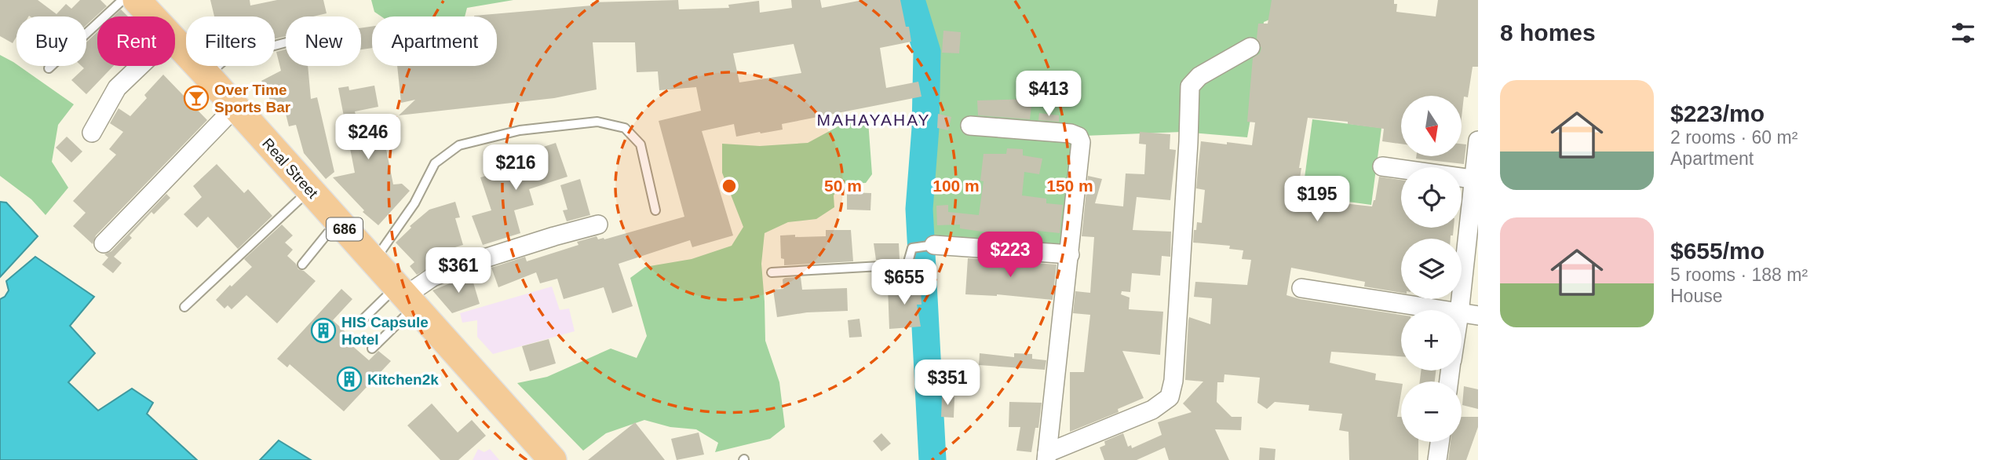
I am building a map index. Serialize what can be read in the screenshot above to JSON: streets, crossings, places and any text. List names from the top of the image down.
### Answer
{
  "streets": {
    "main road": ["Real Street", "686"]
  },
  "districts": ["MAHAYAHAY"],
  "places": {
    "bar": ["Over Time Sports Bar"],
    "building": ["HIS Capsule Hotel", "Kitchen2k"]
  },
  "north": "bottom",
  "page": {
    "heading": "8 homes",
    "chip": [
      "Buy",
      "Rent",
      "Filters",
      "New",
      "Apartment"
    ],
    "list": [
      {
        "name": "$223/mo",
        "note": "2 rooms · 60 m² · Apartment"
      },
      {
        "name": "$655/mo",
        "note": "5 rooms · 188 m² · House"
      }
    ],
    "price": [
      "$413",
      "$246",
      "$216",
      "$195",
      "$223",
      "$361",
      "$655",
      "$351"
    ],
    "map_buttons": ["+", "−"]
  },
  "rings": ["50 m", "100 m", "150 m"]
}
